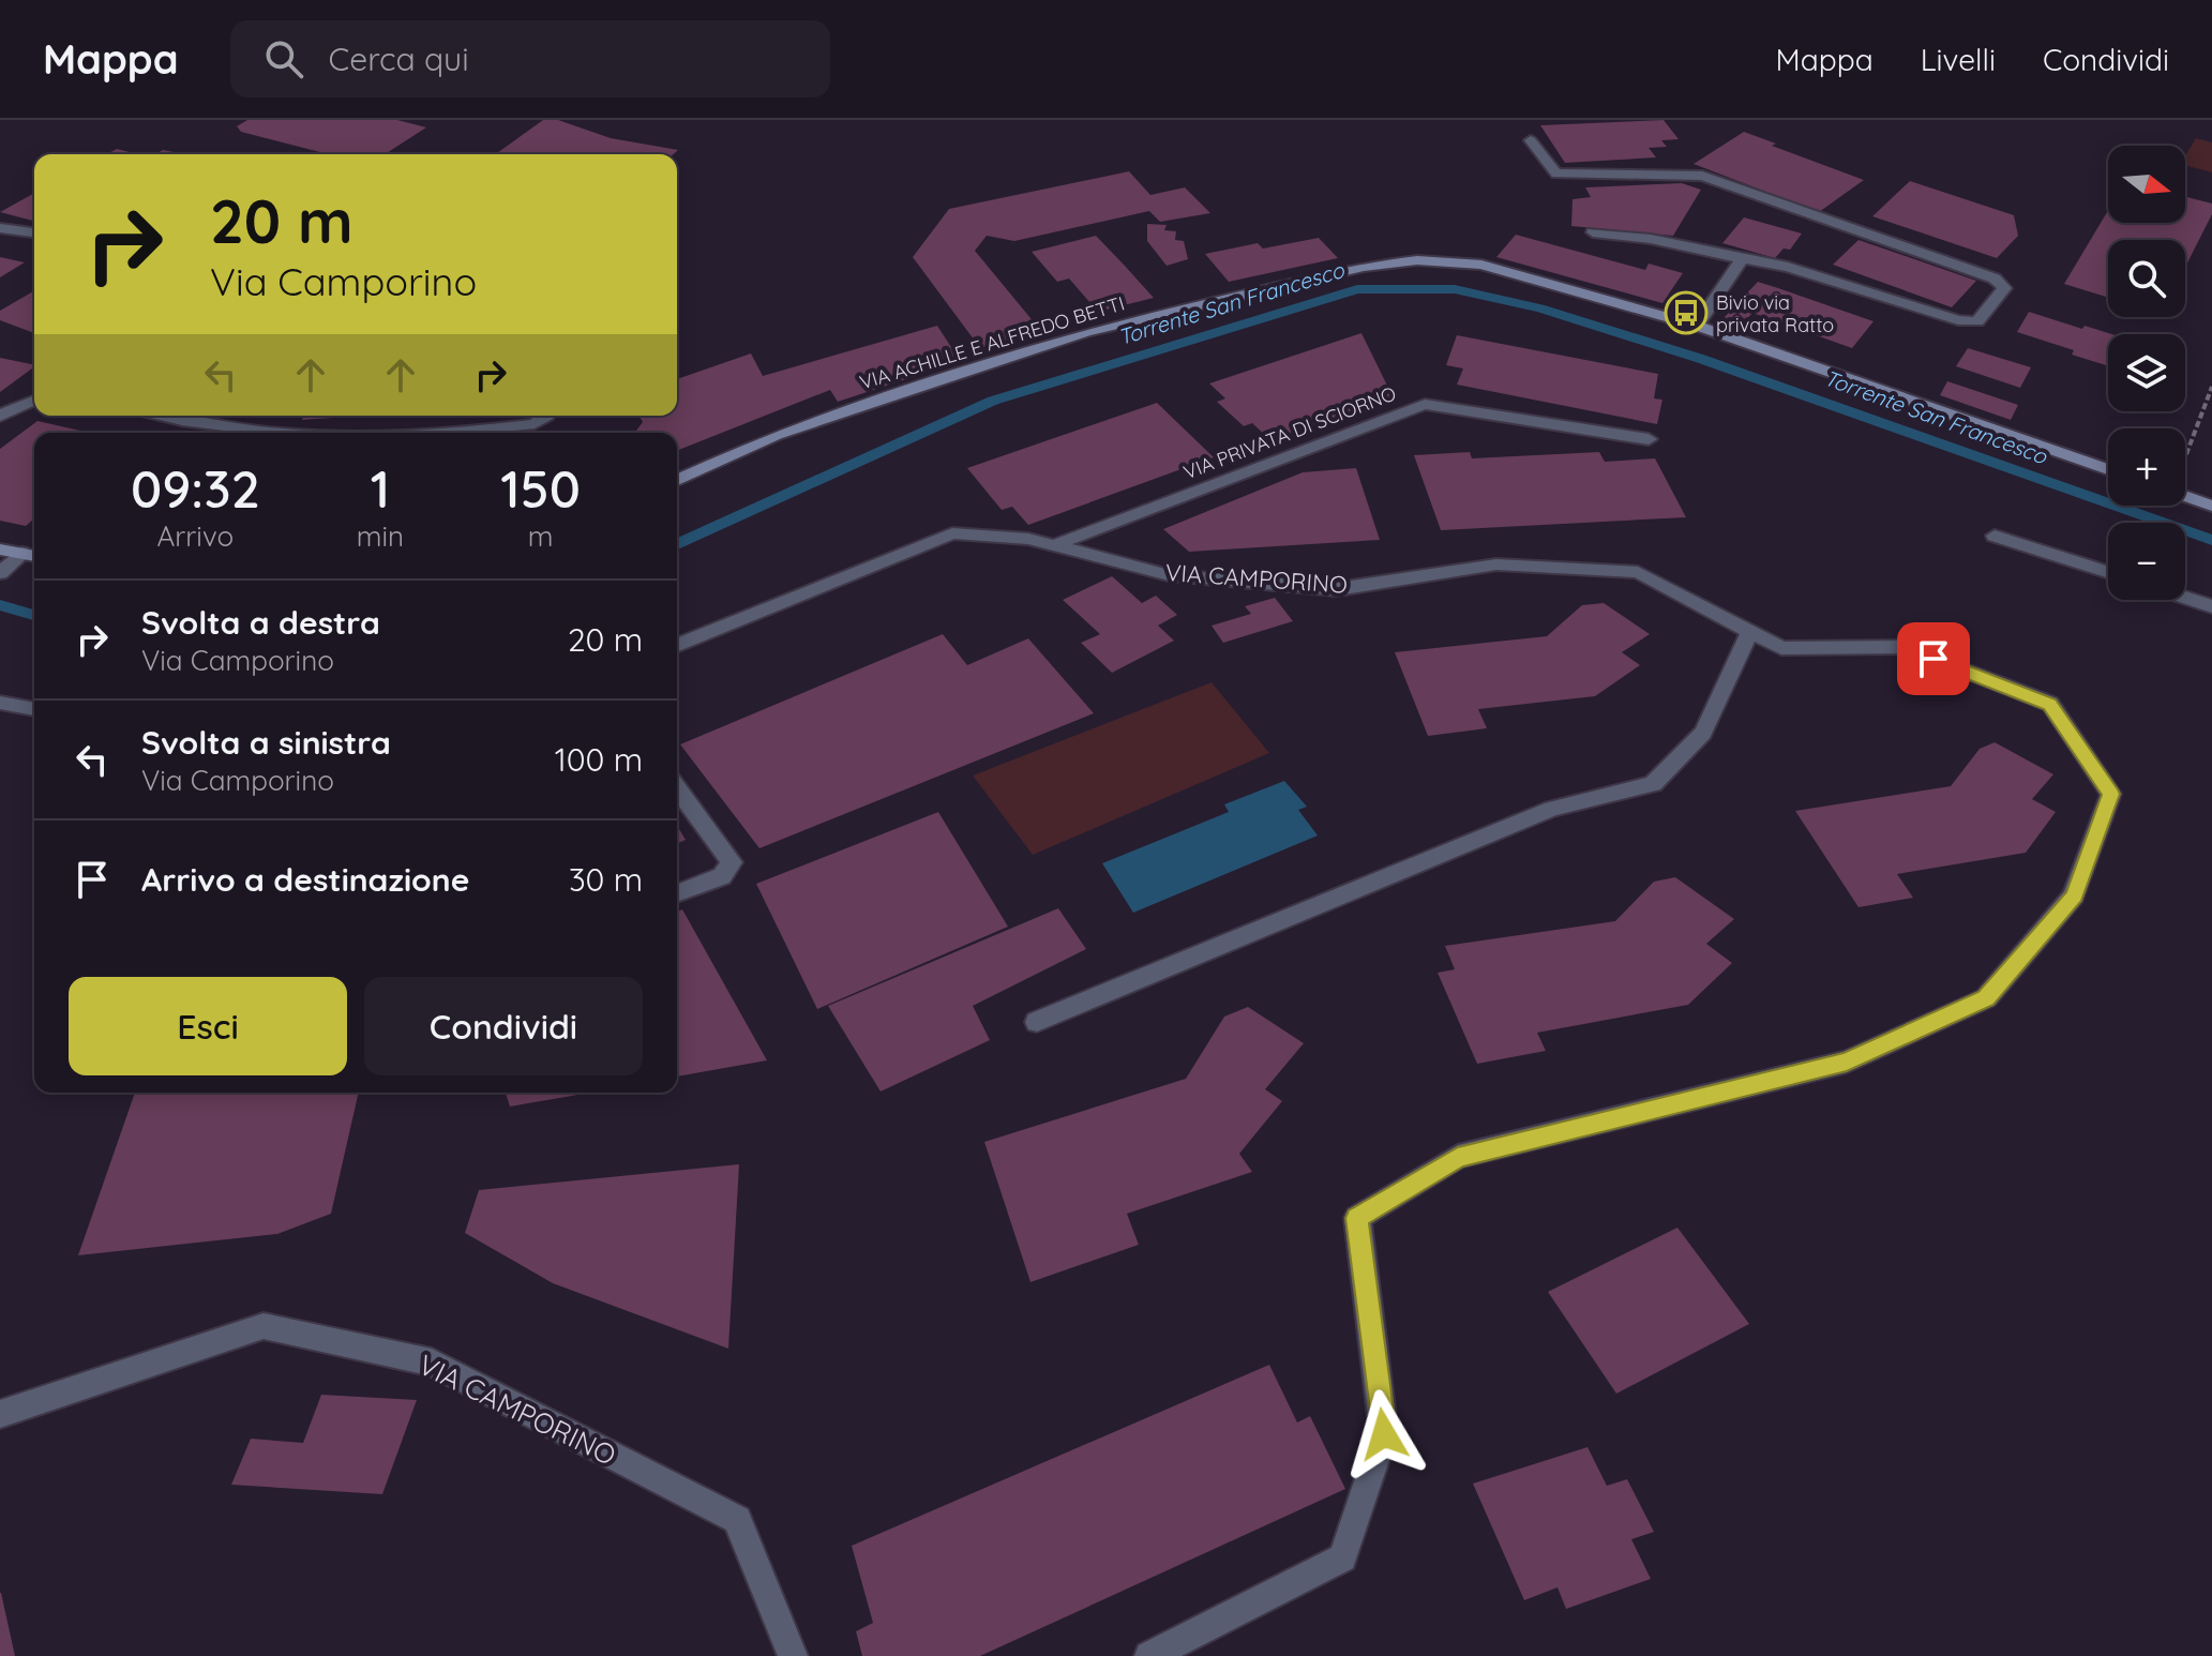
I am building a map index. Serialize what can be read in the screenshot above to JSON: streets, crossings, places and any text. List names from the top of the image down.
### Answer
{
  "streets": {
    "street": ["VIA ACHILLE E ALFREDO BETTI", "VIA PRIVATA DI SCIORNO", "VIA CAMPORINO"]
  },
  "crossings": [
    ["VIA PRIVATA DI SCIORNO", "VIA CAMPORINO"]
  ],
  "water": ["Torrente San Francesco"],
  "places": {
    "bus stop": ["Bivio via privata Ratto"]
  },
  "north": "right",
  "page": {
    "header": "Mappa",
    "search": "Cerca qui",
    "nav": ["Mappa", "Livelli", "Condividi"],
    "map_buttons": ["+", "−"],
    "turn": ["20 m", "Via Camporino"],
    "eta": [
      "09:32",
      "Arrivo",
      "1",
      "min",
      "150",
      "m"
    ],
    "list": [
      {
        "name": "Svolta a destra",
        "note": "Via Camporino",
        "value": "20 m"
      },
      {
        "name": "Svolta a sinistra",
        "note": "Via Camporino",
        "value": "100 m"
      },
      {
        "name": "Arrivo a destinazione",
        "value": "30 m"
      }
    ],
    "buttons": ["Esci", "Condividi"]
  }
}
